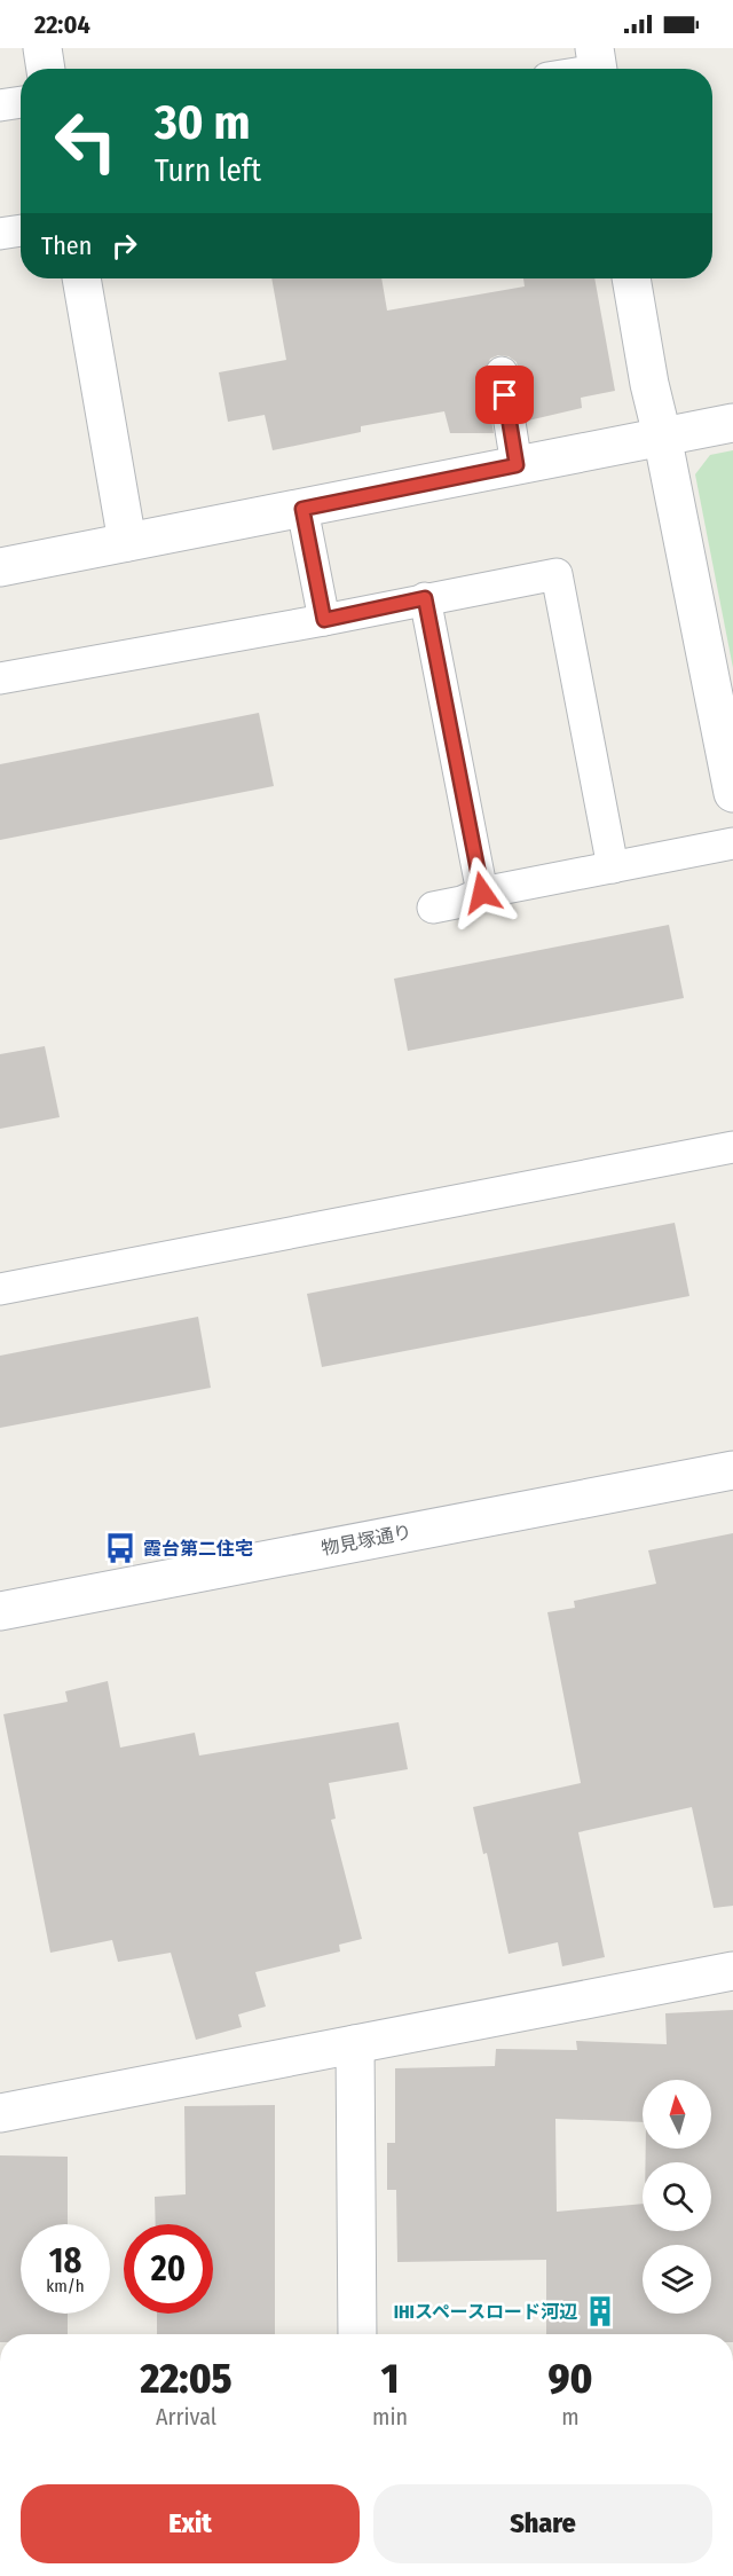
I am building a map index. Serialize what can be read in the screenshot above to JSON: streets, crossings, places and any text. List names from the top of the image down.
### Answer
{
  "streets": {
    "street": ["物見塚通り"]
  },
  "places": {
    "bus stop": ["霞台第二住宅"],
    "building": ["IHIスペースロード河辺"]
  },
  "north": "top",
  "page": {
    "status": "22:04",
    "turn": ["30 m", "Turn left"],
    "then": "Then",
    "speed": "18 km/h",
    "limit": "20",
    "eta": [
      "22:05",
      "Arrival",
      "1",
      "min",
      "90",
      "m"
    ],
    "buttons": ["Exit", "Share"]
  }
}
